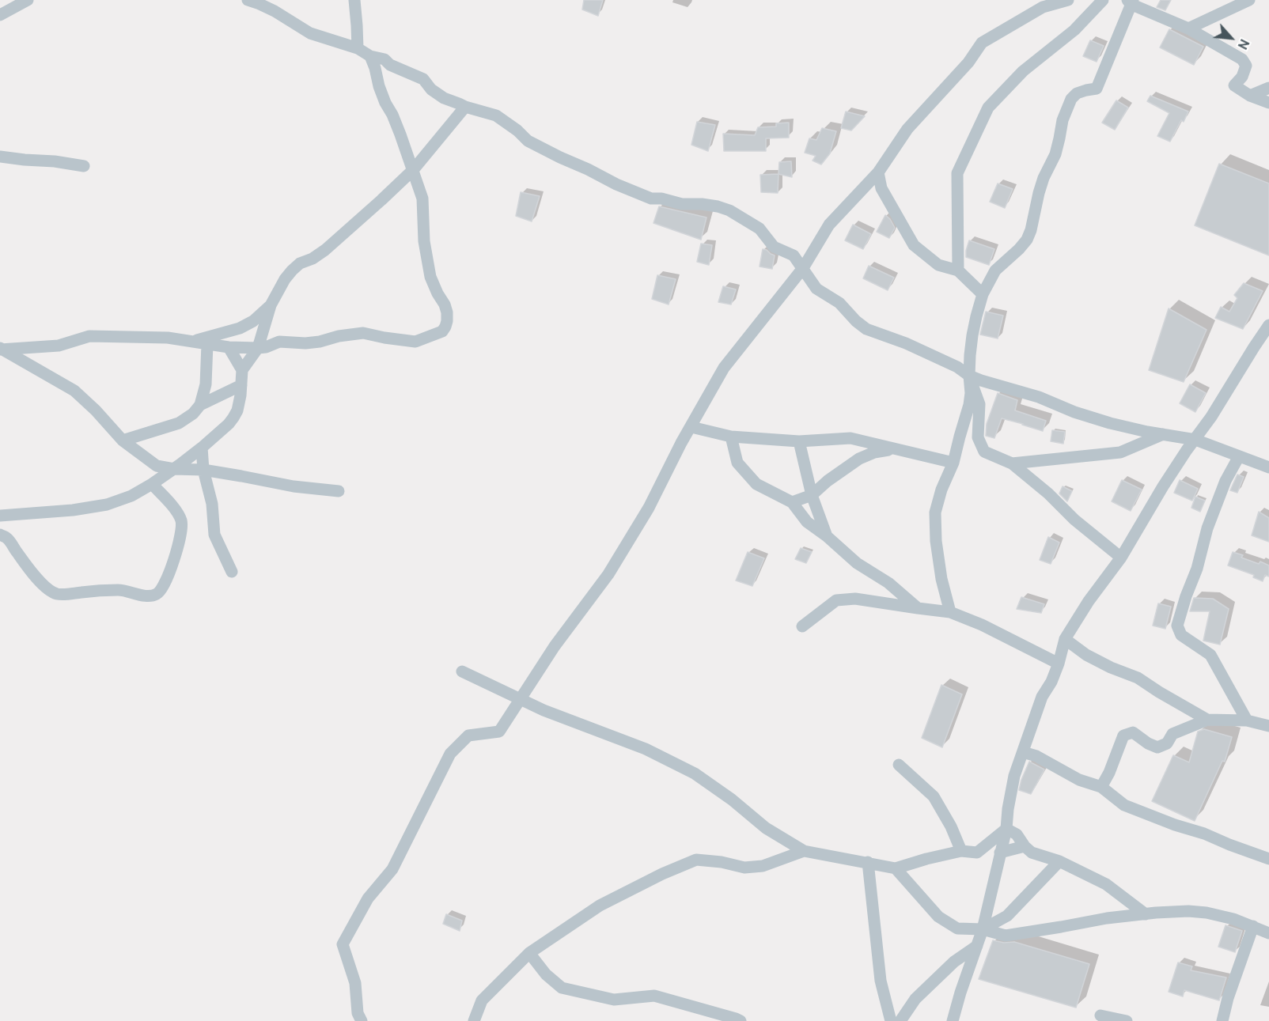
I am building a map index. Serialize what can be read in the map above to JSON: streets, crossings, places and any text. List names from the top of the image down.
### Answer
{
  "north": "bottom right"
}
